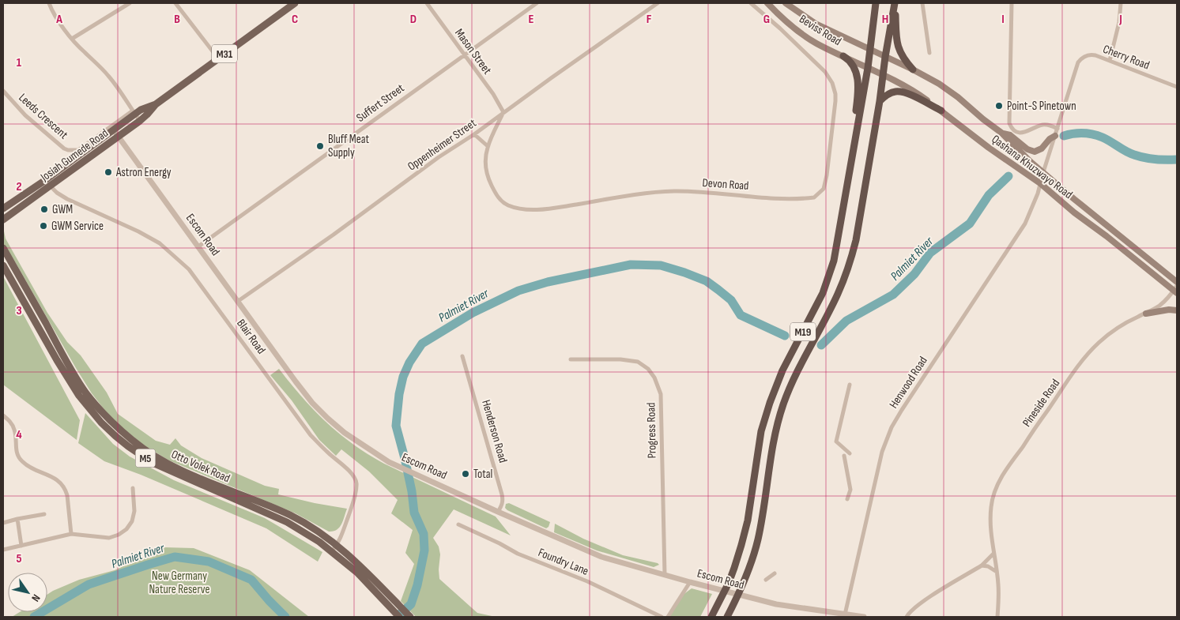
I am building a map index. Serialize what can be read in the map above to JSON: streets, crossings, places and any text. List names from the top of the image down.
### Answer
{
  "streets": {
    "highway": ["M19"],
    "main road": [
      "Beviss Road",
      "M31",
      "Josiah Gumede Road",
      "Qashana Khuzwayo Road",
      "M5",
      "Otto Volek Road"
    ],
    "street": [
      "Mason Street",
      "Cherry Road",
      "Suffert Street",
      "Leeds Crescent",
      "Oppenheimer Street",
      "Devon Road",
      "Escom Road",
      "Blair Road",
      "Henwood Road",
      "Pineside Road",
      "Progress Road",
      "Henderson Road",
      "Foundry Lane"
    ]
  },
  "crossings": [
    ["Beviss Road", "Qashana Khuzwayo Road"],
    ["Beviss Road", "M19"],
    ["Mason Street", "Suffert Street"],
    ["Mason Street", "Oppenheimer Street"],
    ["Mason Street", "Devon Road"],
    ["Cherry Road", "Qashana Khuzwayo Road"],
    ["Cherry Road", "Henwood Road"],
    ["Suffert Street", "Escom Road"],
    ["Leeds Crescent", "Josiah Gumede Road"],
    ["Oppenheimer Street", "Devon Road"],
    ["Oppenheimer Street", "Escom Road"],
    ["Josiah Gumede Road", "Escom Road"],
    ["Josiah Gumede Road", "Blair Road"],
    ["Qashana Khuzwayo Road", "M19"],
    ["Qashana Khuzwayo Road", "Henwood Road"],
    ["Qashana Khuzwayo Road", "Pineside Road"],
    ["Escom Road", "Henwood Road"],
    ["Escom Road", "Progress Road"],
    ["Escom Road", "Henderson Road"],
    ["Blair Road", "Otto Volek Road"]
  ],
  "water": ["Palmiet River"],
  "parks": ["New Germany Nature Reserve"],
  "places": [
    "Point-S Pinetown",
    "Bluff Meat Supply",
    "Astron Energy",
    "GWM",
    "GWM Service",
    "Total"
  ],
  "north": "bottom right",
  "grid": {
    "columns": [
      "A",
      "B",
      "C",
      "D",
      "E",
      "F",
      "G",
      "H",
      "I",
      "J"
    ],
    "rows": [
      "1",
      "2",
      "3",
      "4",
      "5"
    ]
  }
}
